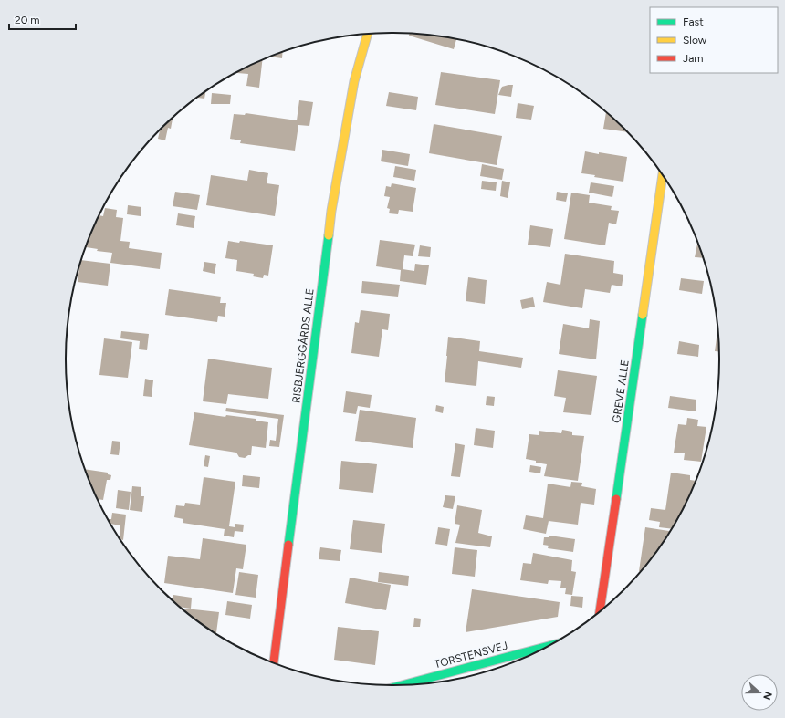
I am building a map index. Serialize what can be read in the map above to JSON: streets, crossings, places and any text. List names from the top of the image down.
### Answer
{
  "streets": {
    "street": ["RISBJERGGÅRDS ALLE", "GREVE ALLE", "TORSTENSVEJ"]
  },
  "legend": ["Fast", "Slow", "Jam"],
  "scale_bar": "20 m",
  "north": "right"
}
